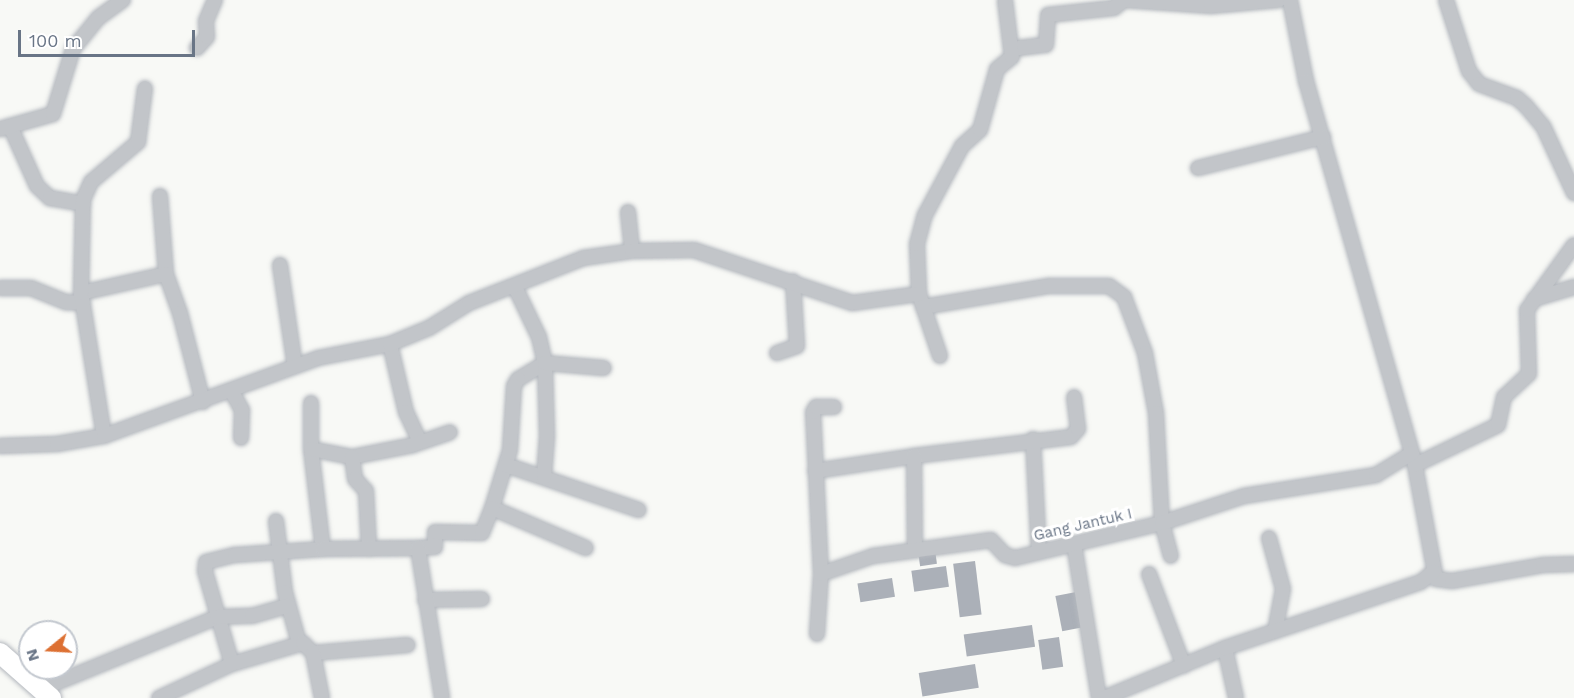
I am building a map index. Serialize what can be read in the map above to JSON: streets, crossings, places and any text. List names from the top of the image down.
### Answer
{
  "streets": {
    "street": ["Gang Jantuk I"]
  },
  "scale_bar": "100 m",
  "north": "left"
}
